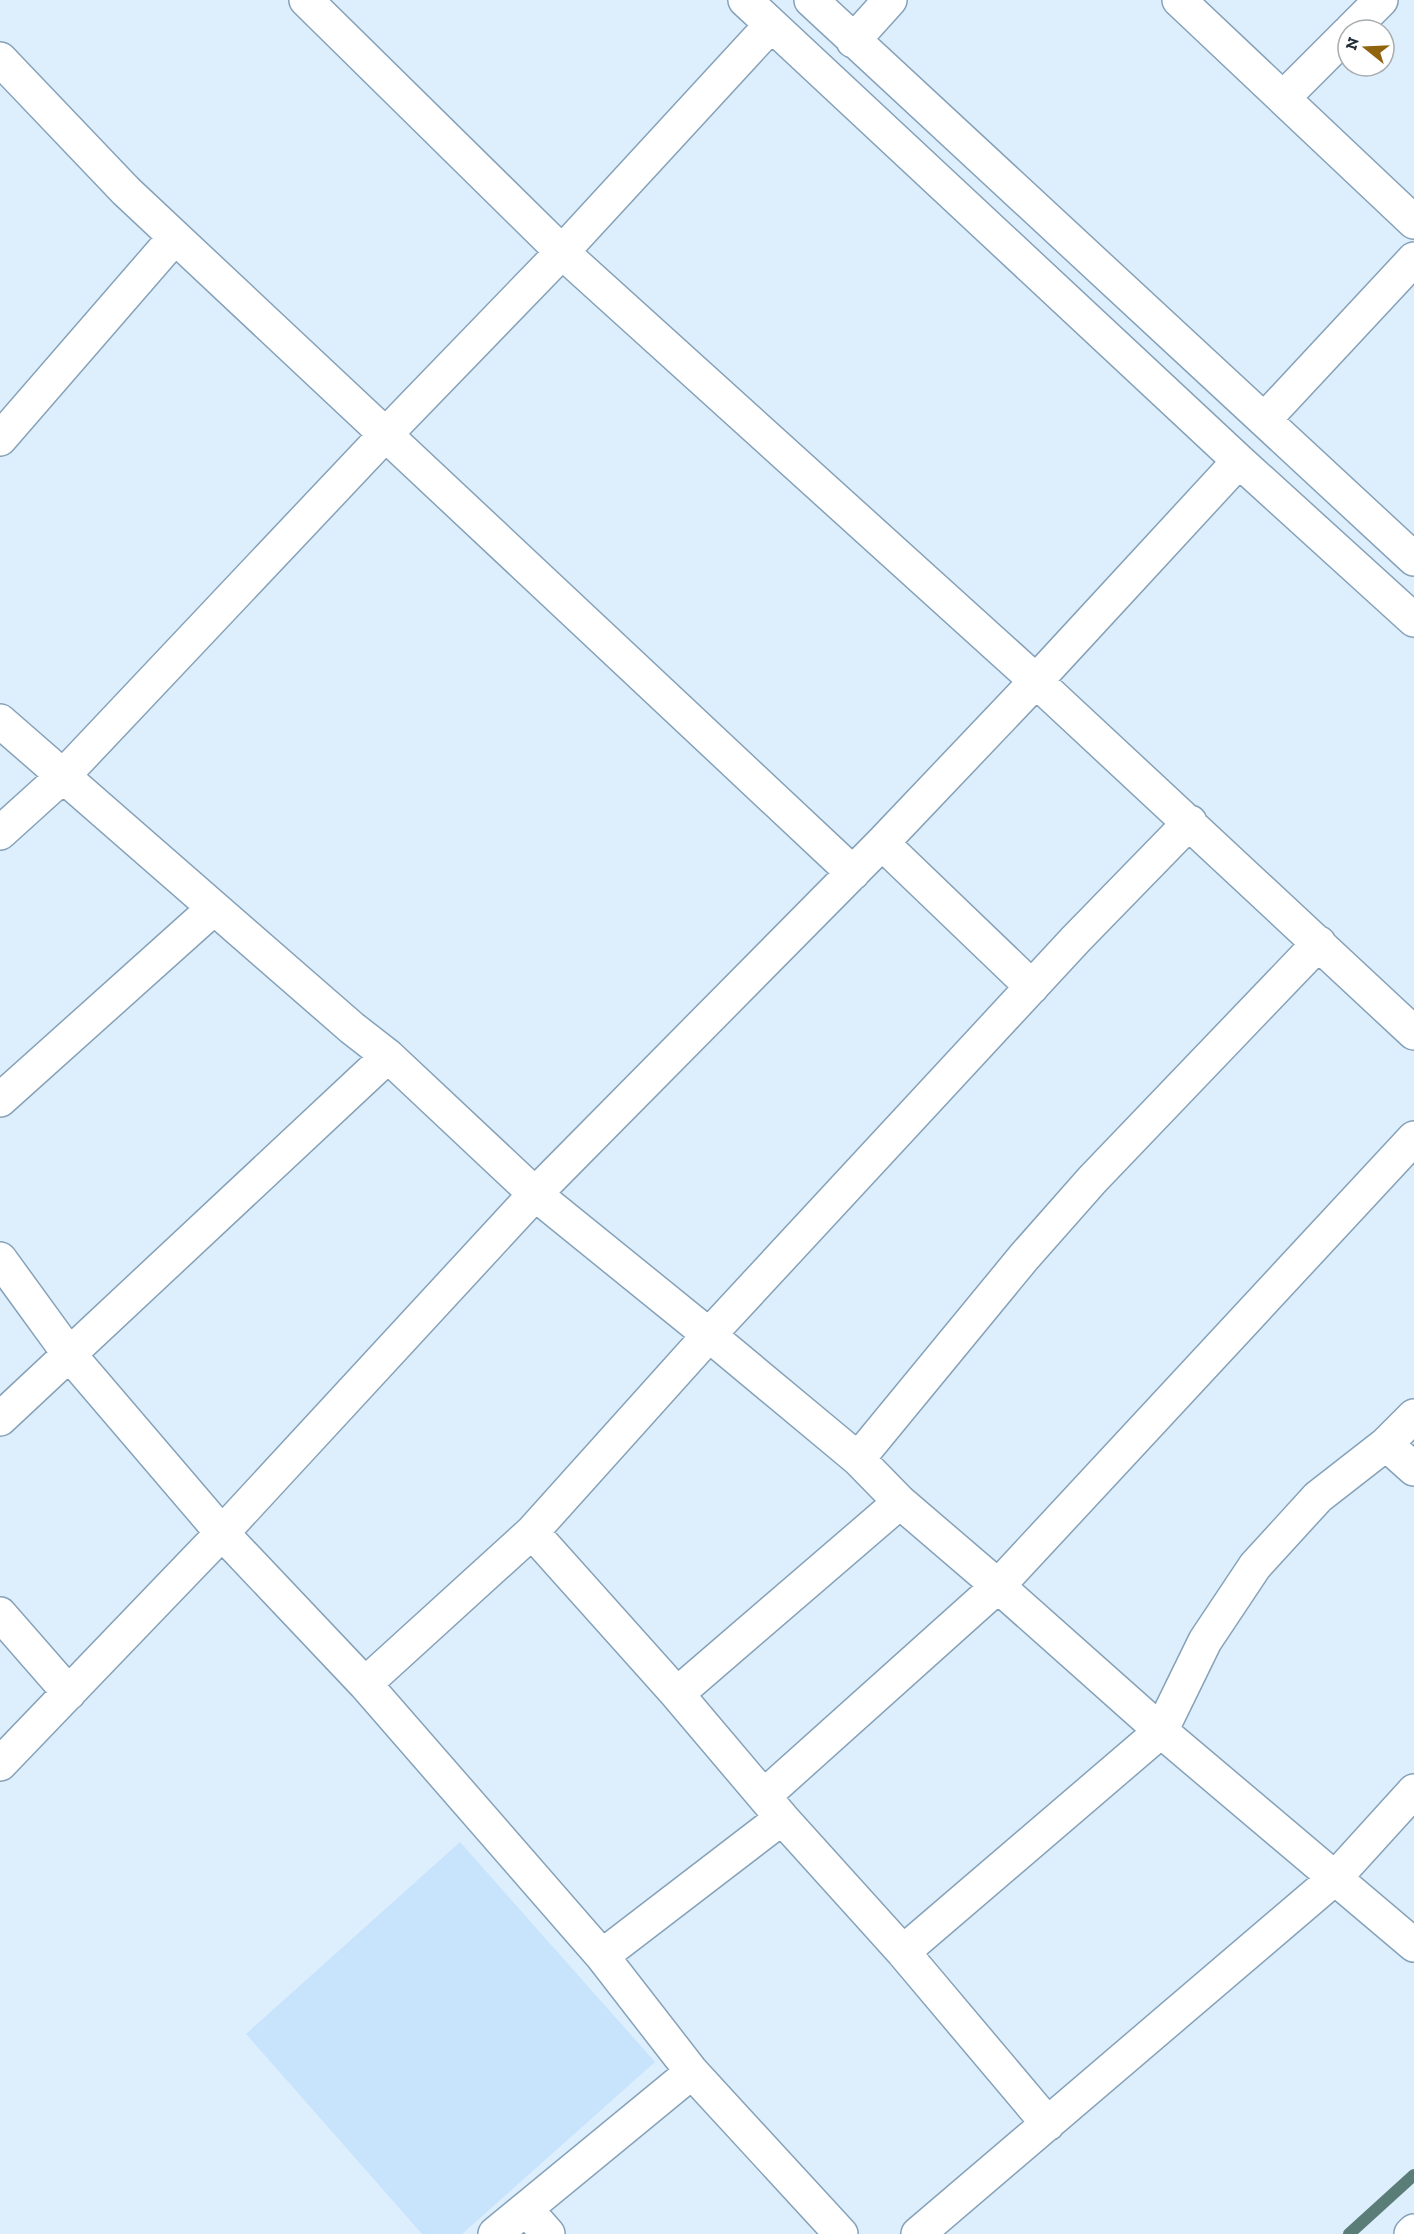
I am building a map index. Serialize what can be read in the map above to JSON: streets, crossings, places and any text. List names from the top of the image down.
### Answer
{
  "north": "left"
}
